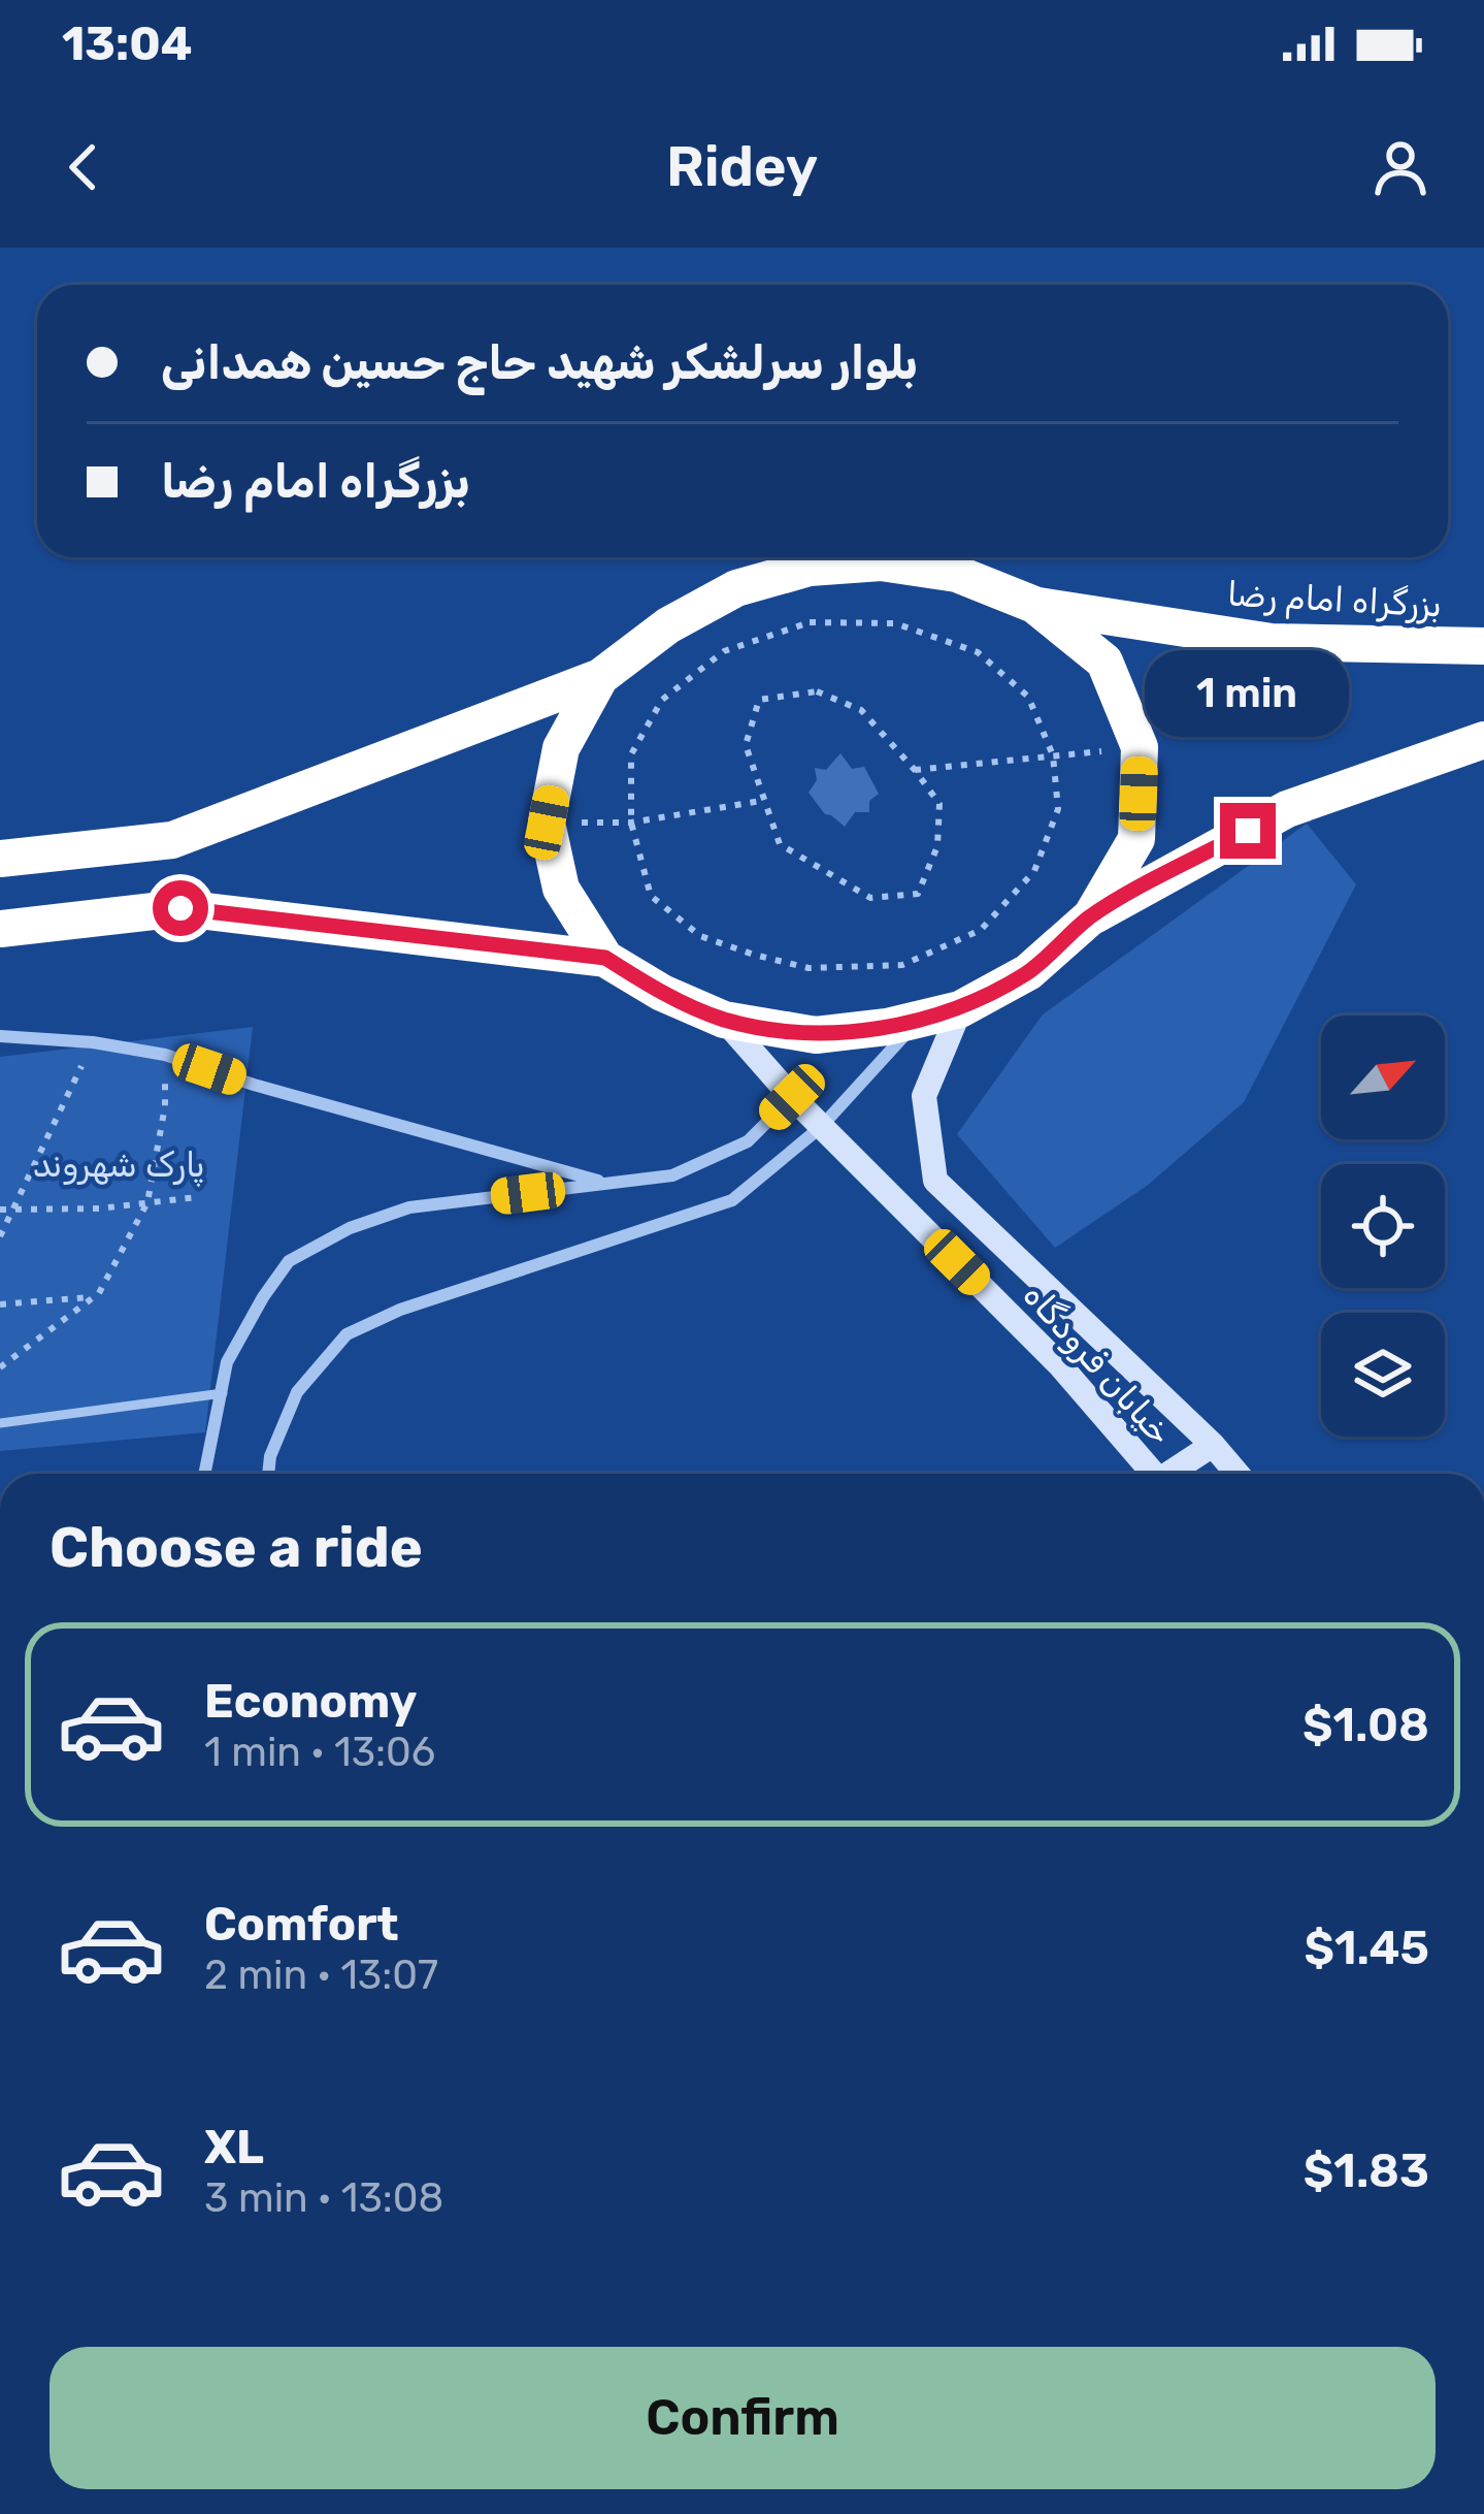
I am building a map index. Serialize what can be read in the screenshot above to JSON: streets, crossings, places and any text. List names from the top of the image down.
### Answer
{
  "streets": {
    "highway": ["بزرگراه امام رضا"],
    "street": ["خیابان فرودگاه"]
  },
  "parks": ["پارک شهروند"],
  "north": "top right",
  "page": {
    "status": "13:04",
    "header": "Ridey",
    "banner": ["بلوار سرلشکر شهید حاج حسین همدانی", "بزرگراه امام رضا"],
    "bubble": "1 min",
    "heading": "Choose a ride",
    "list": [
      {
        "name": "Economy",
        "note": "1 min · 13:06",
        "value": "$1.08"
      },
      {
        "name": "Comfort",
        "note": "2 min · 13:07",
        "value": "$1.45"
      },
      {
        "name": "XL",
        "note": "3 min · 13:08",
        "value": "$1.83"
      }
    ],
    "buttons": "Confirm"
  }
}
